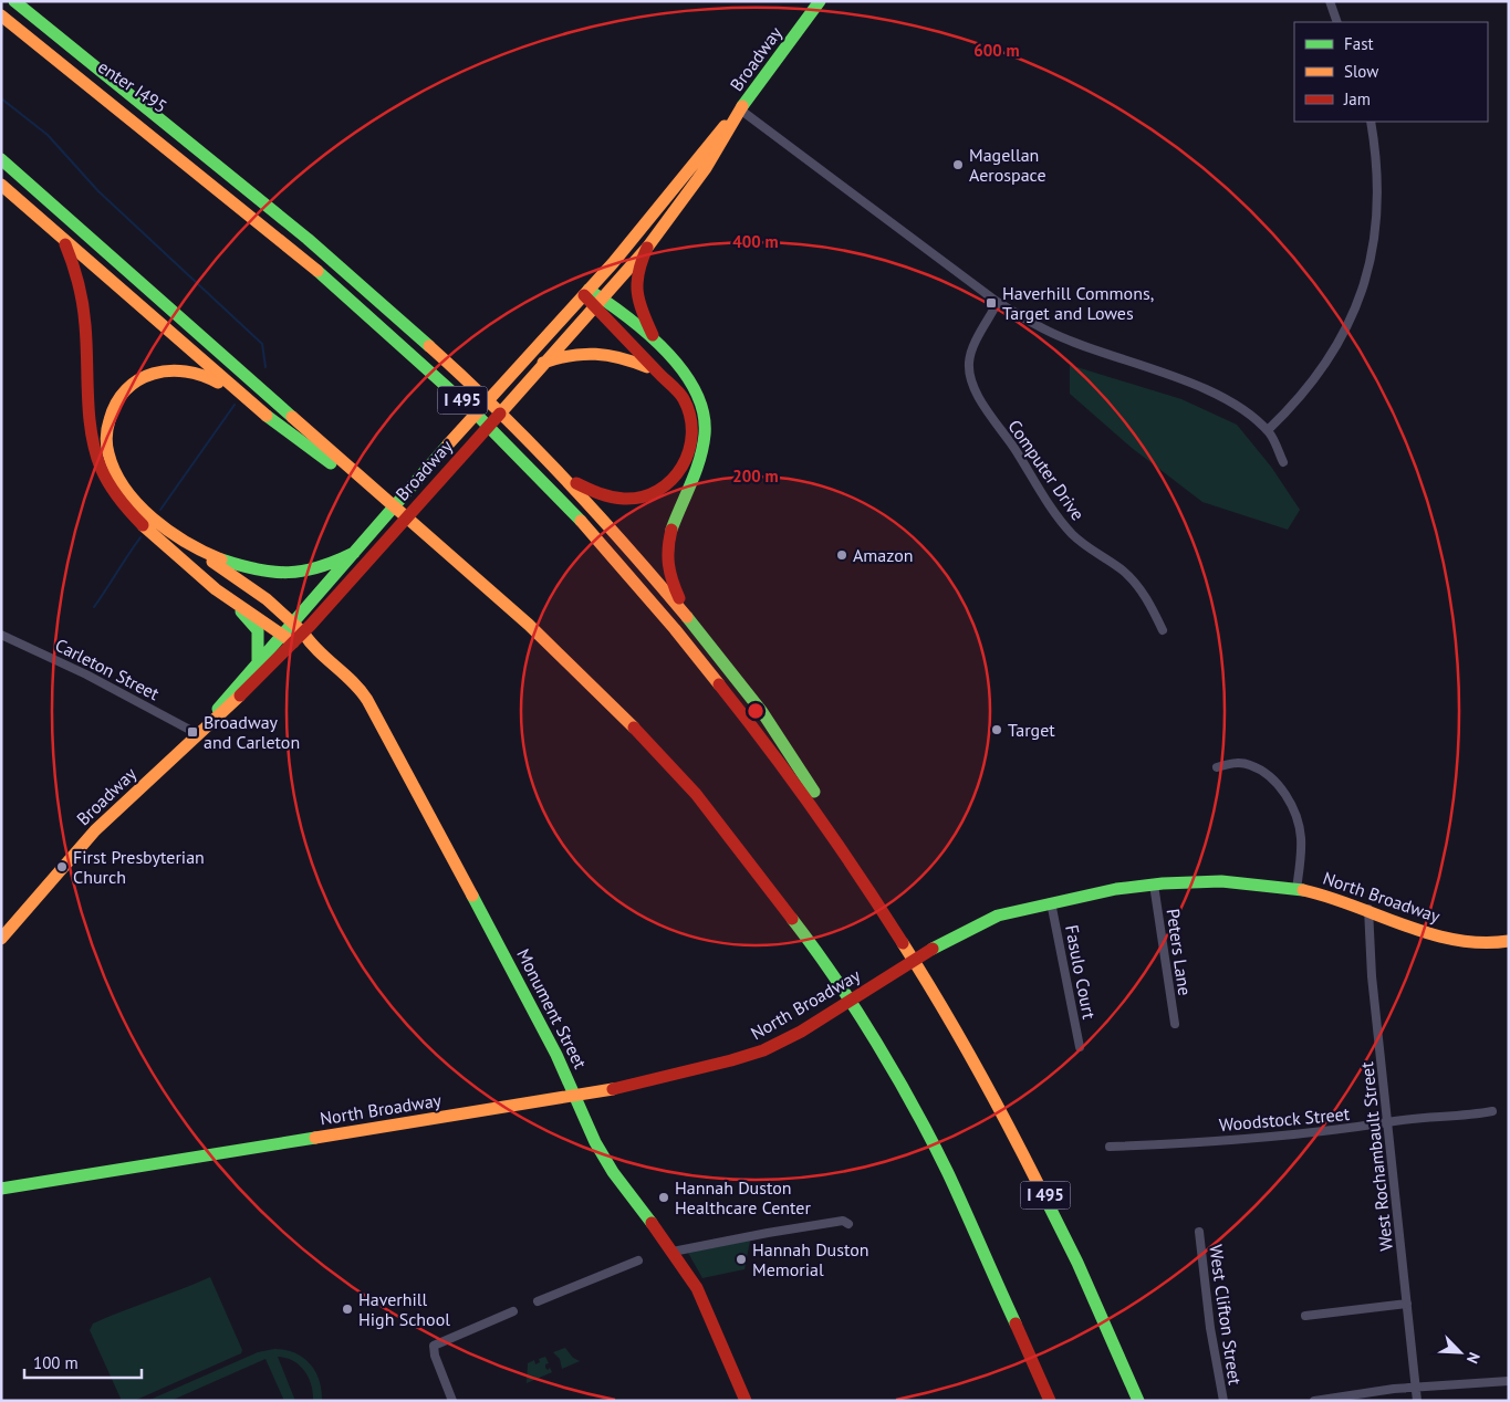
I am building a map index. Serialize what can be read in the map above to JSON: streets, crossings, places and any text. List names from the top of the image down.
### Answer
{
  "streets": {
    "main road": [
      "Broadway",
      "enter I495",
      "I 495",
      "North Broadway",
      "Monument Street"
    ],
    "street": [
      "Computer Drive",
      "Carleton Street",
      "Peters Lane",
      "Fasulo Court",
      "Woodstock Street",
      "West Rochambault Street",
      "West Clifton Street"
    ]
  },
  "crossings": [
    ["Broadway", "Carleton Street"],
    ["Broadway", "Monument Street"],
    ["enter I495", "I 495"],
    ["North Broadway", "Peters Lane"],
    ["North Broadway", "Fasulo Court"],
    ["North Broadway", "Monument Street"],
    ["North Broadway", "West Rochambault Street"],
    ["Woodstock Street", "West Rochambault Street"]
  ],
  "places": {
    "other": [
      "Magellan Aerospace",
      "Amazon",
      "Target",
      "First Presbyterian Church",
      "Hannah Duston Healthcare Center",
      "Hannah Duston Memorial",
      "Haverhill High School"
    ],
    "transit": ["Haverhill Commons, Target and Lowes", "Broadway and Carleton"]
  },
  "legend": ["Fast", "Slow", "Jam"],
  "scale_bar": "100 m",
  "north": "bottom right",
  "rings": ["600 m", "400 m", "200 m"]
}
